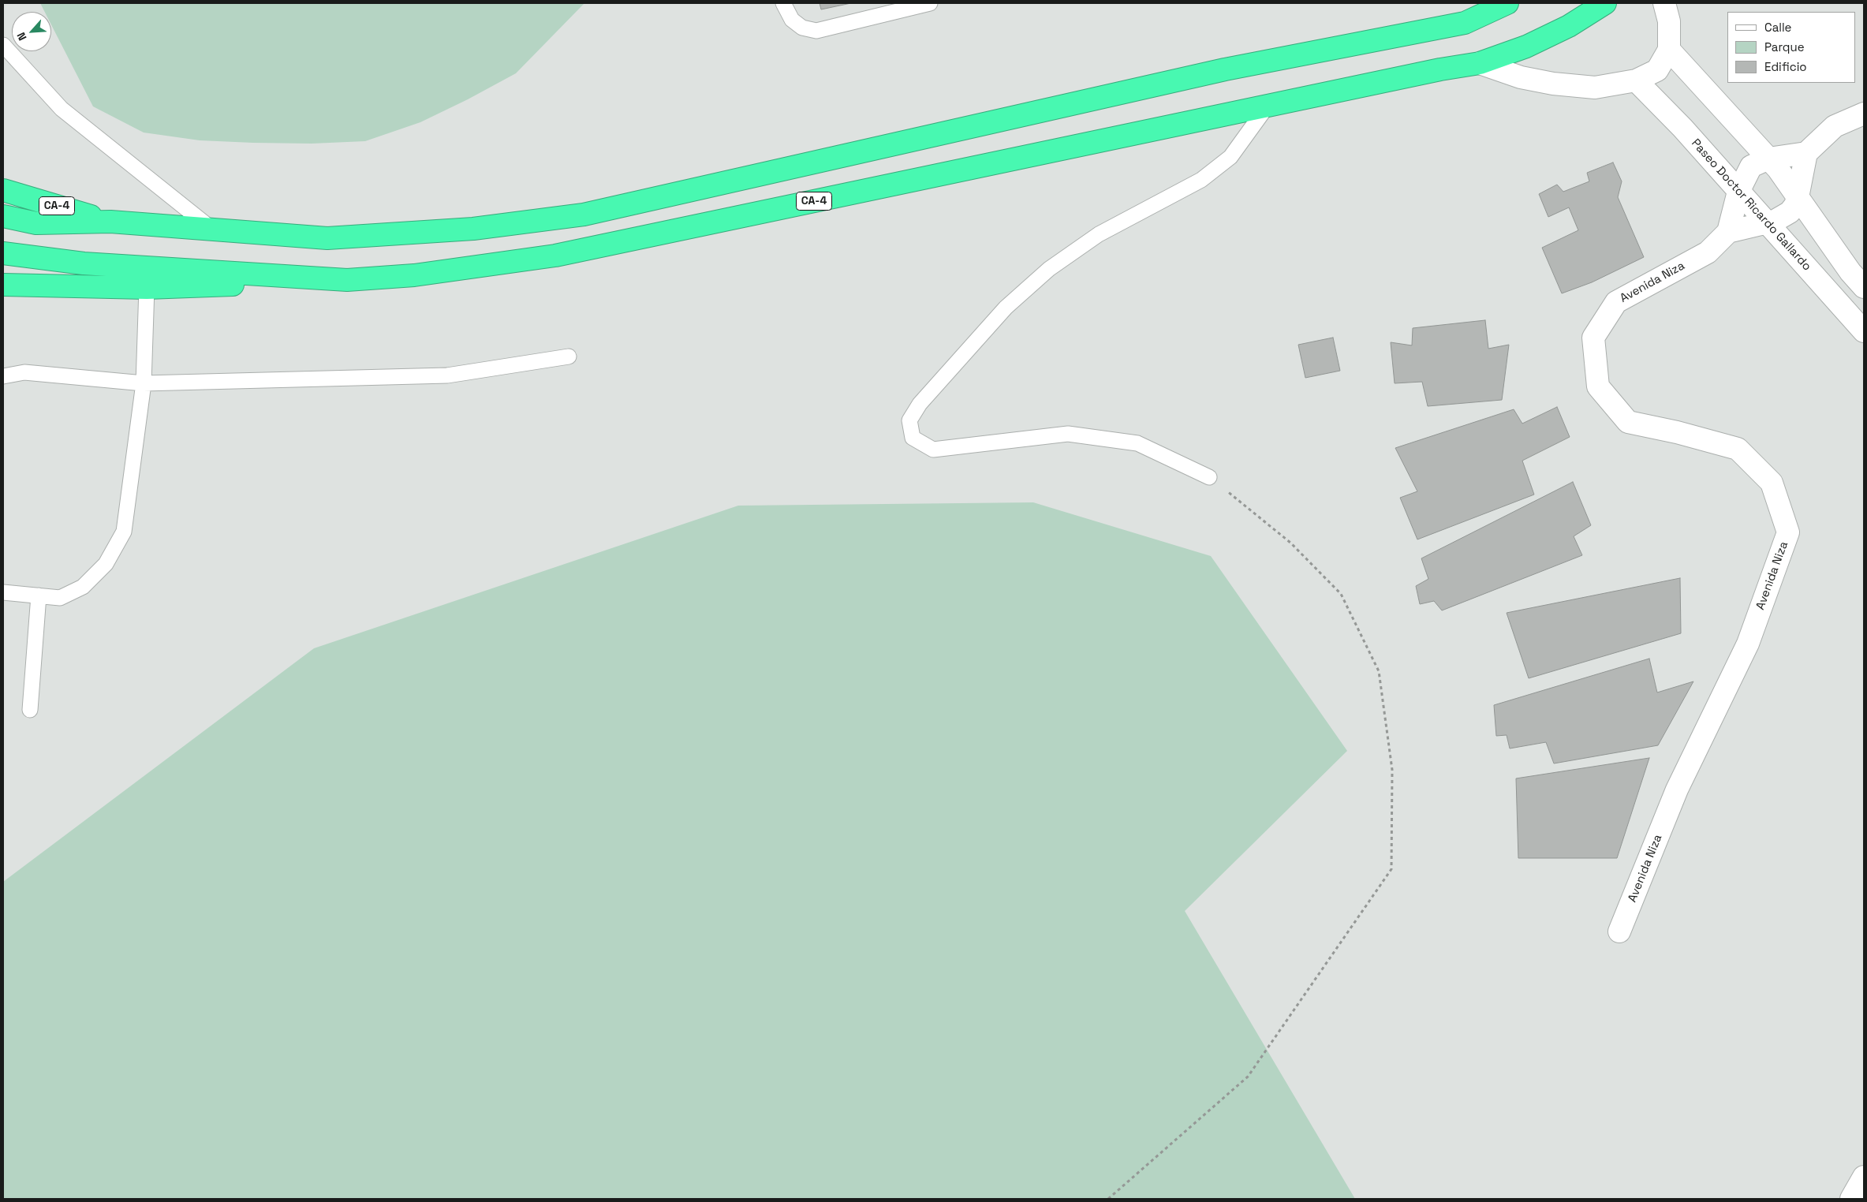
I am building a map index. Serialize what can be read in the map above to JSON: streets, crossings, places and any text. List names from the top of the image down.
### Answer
{
  "streets": {
    "highway": ["CA-4"],
    "street": ["Paseo Doctor Ricardo Gallardo", "Avenida Niza"]
  },
  "legend": ["Calle", "Parque", "Edificio"],
  "north": "bottom left"
}
